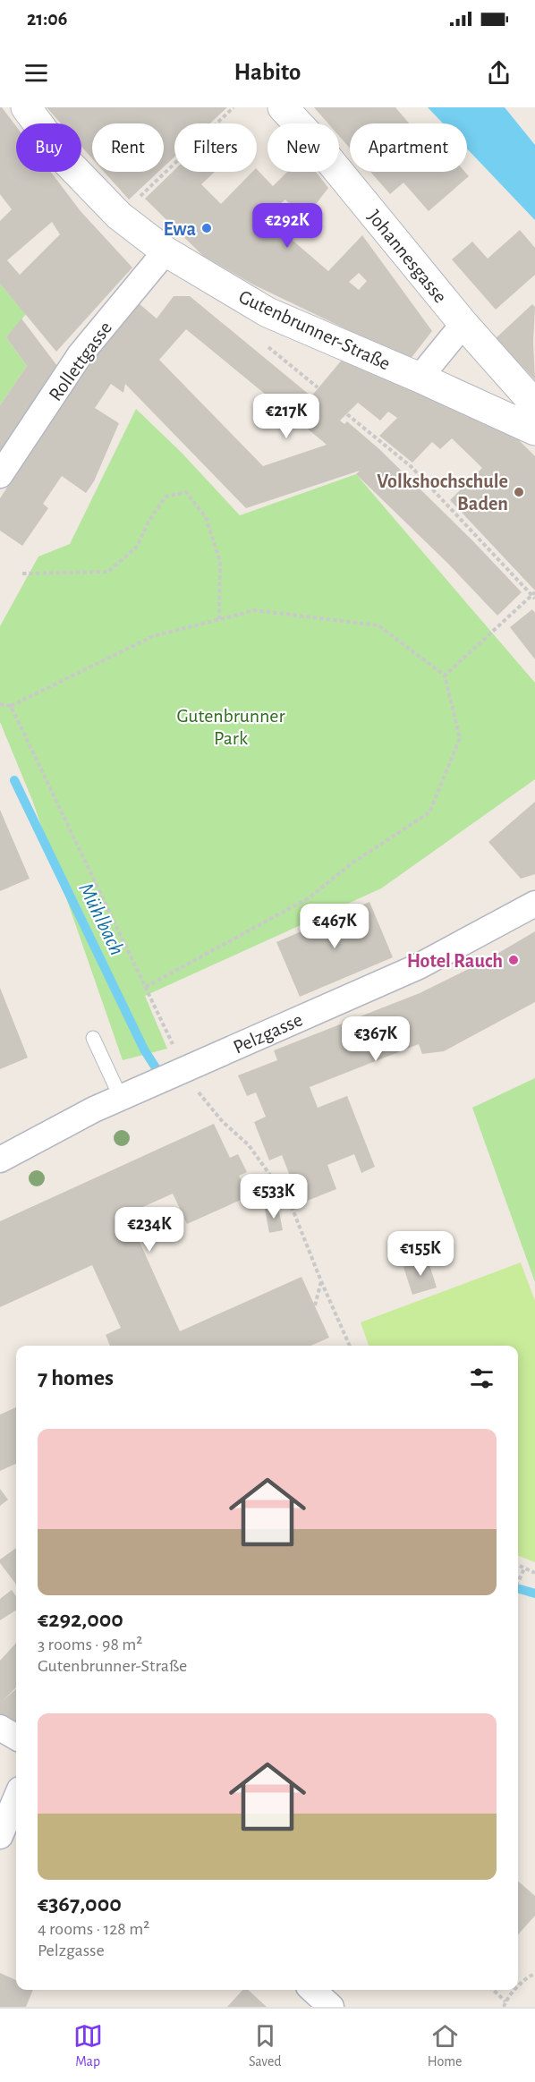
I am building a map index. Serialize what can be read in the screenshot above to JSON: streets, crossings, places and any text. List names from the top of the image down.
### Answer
{
  "streets": {
    "street": [
      "Johannesgasse",
      "Gutenbrunner-Straße",
      "Rollettgasse",
      "Pelzgasse"
    ]
  },
  "crossings": [
    ["Gutenbrunner-Straße", "Rollettgasse"]
  ],
  "water": ["Mühlbach"],
  "parks": ["Gutenbrunner Park"],
  "places": ["Ewa", "Volkshochschule Baden", "Hotel Rauch"],
  "page": {
    "status": "21:06",
    "header": "Habito",
    "chip": [
      "Buy",
      "Rent",
      "Filters",
      "New",
      "Apartment"
    ],
    "price": [
      "€292K",
      "€217K",
      "€467K",
      "€367K",
      "€533K",
      "€234K",
      "€155K"
    ],
    "heading": "7 homes",
    "list": [
      {
        "name": "€292,000",
        "note": "3 rooms · 98 m² · Gutenbrunner-Straße"
      },
      {
        "name": "€367,000",
        "note": "4 rooms · 128 m² · Pelzgasse"
      }
    ],
    "tabs": ["Map", "Saved", "Home"]
  }
}
